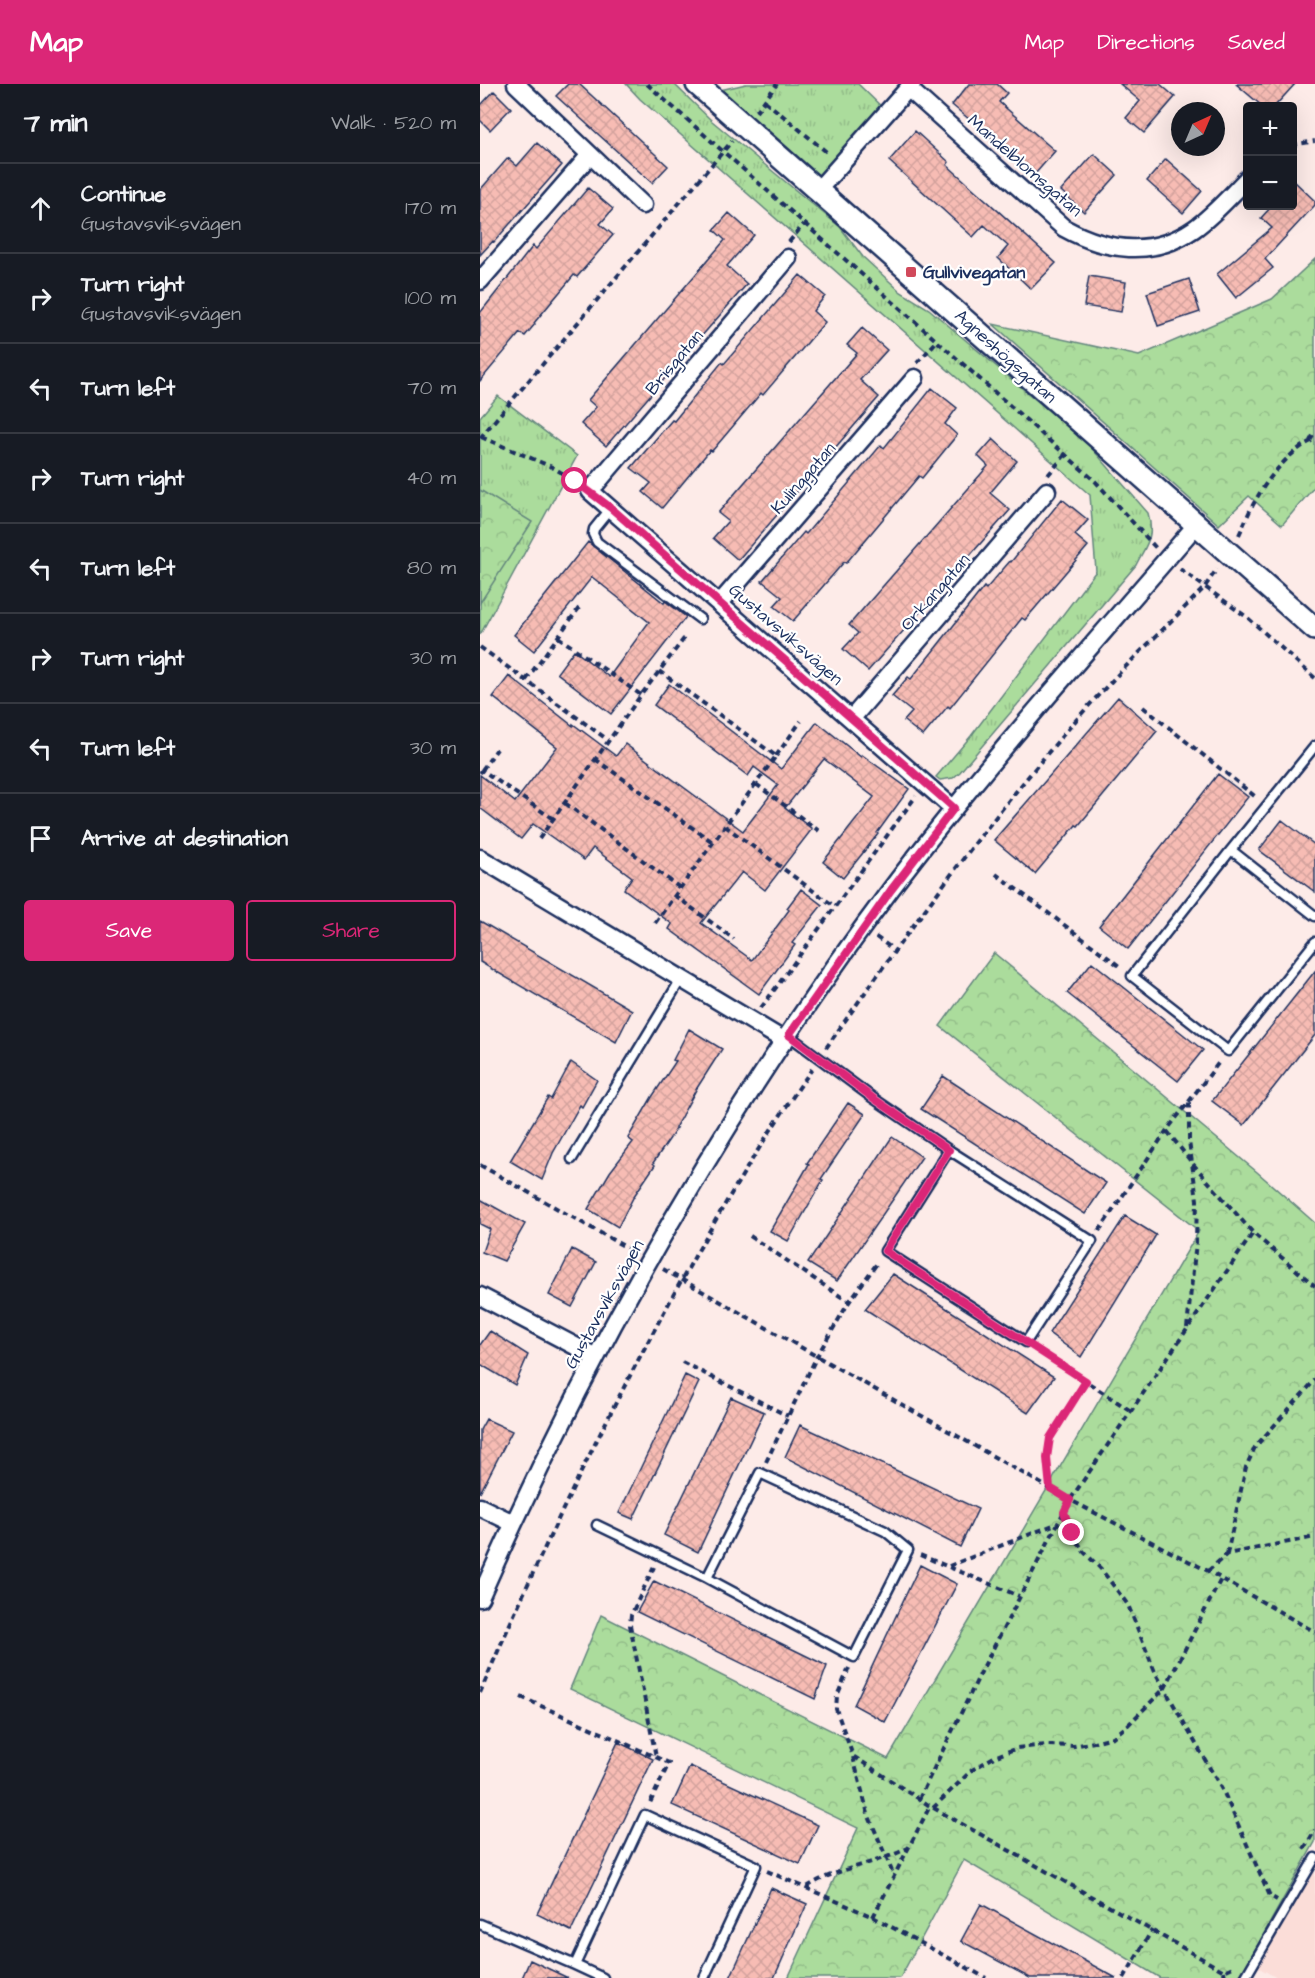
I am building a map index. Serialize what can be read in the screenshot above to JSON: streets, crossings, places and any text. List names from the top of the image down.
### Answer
{
  "streets": {
    "street": [
      "Mandelblomsgatan",
      "Agneshögsgatan",
      "Brisgatan",
      "Kulinggatan",
      "Orkangatan",
      "Gustavsviksvägen"
    ]
  },
  "crossings": [
    ["Agneshögsgatan", "Gustavsviksvägen"],
    ["Brisgatan", "Gustavsviksvägen"],
    ["Kulinggatan", "Gustavsviksvägen"],
    ["Orkangatan", "Gustavsviksvägen"]
  ],
  "places": {
    "transit": ["Gullvivegatan"]
  },
  "north": "top right",
  "page": {
    "header": "Map",
    "nav": ["Map", "Directions", "Saved"],
    "heading": ["7 min", "Walk · 520 m"],
    "map_buttons": ["+", "−"],
    "list": [
      ["Continue", "Gustavsviksvägen", "170 m"],
      ["Turn right", "Gustavsviksvägen", "100 m"],
      ["Turn left", "70 m"],
      ["Turn right", "40 m"],
      ["Turn left", "80 m"],
      ["Turn right", "30 m"],
      ["Turn left", "30 m"],
      "Arrive at destination"
    ],
    "buttons": ["Save", "Share"]
  }
}
